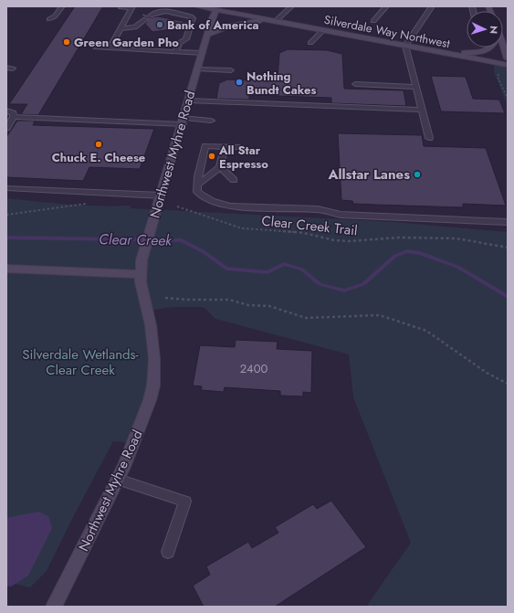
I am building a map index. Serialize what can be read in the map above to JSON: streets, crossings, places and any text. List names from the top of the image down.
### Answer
{
  "streets": {
    "street": ["Silverdale Way Northwest", "Northwest Myhre Road"],
    "path": ["Clear Creek Trail"]
  },
  "crossings": [
    ["Silverdale Way Northwest", "Northwest Myhre Road"]
  ],
  "water": ["Clear Creek"],
  "parks": ["Silverdale Wetlands- Clear Creek"],
  "places": [
    "Bank of America",
    "Green Garden Pho",
    "Nothing Bundt Cakes",
    "Chuck E. Cheese",
    "All Star Espresso",
    "Allstar Lanes"
  ],
  "house_numbers": ["2400"],
  "north": "right"
}
